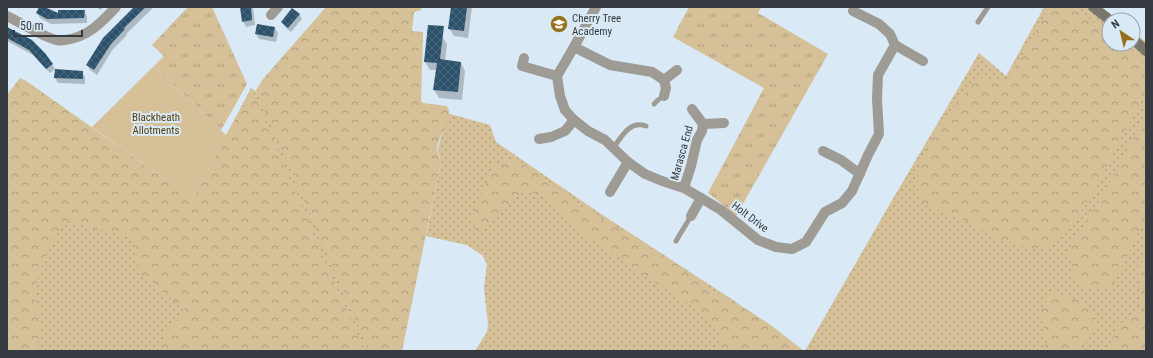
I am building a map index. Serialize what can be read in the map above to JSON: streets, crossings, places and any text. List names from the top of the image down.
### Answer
{
  "streets": {
    "street": ["Marasca End", "Holt Drive"]
  },
  "crossings": [
    ["Marasca End", "Holt Drive"]
  ],
  "parks": ["Blackheath Allotments"],
  "places": {
    "school or university": ["Cherry Tree Academy"]
  },
  "scale_bar": "50 m",
  "north": "top left"
}
